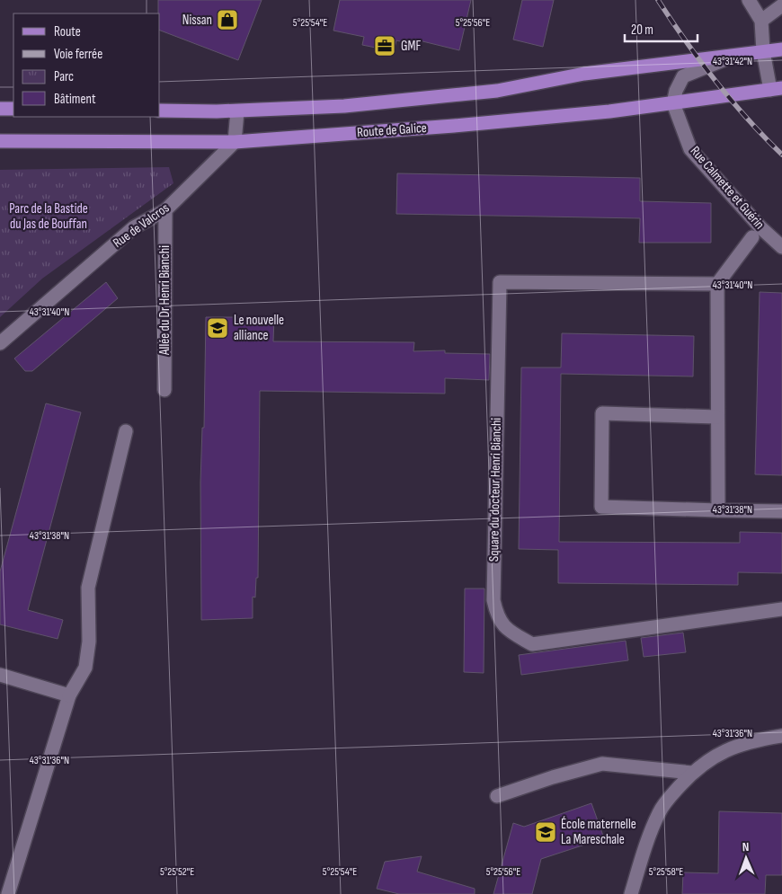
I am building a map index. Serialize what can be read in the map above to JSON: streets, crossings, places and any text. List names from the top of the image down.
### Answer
{
  "streets": {
    "main road": ["Route de Galice"],
    "street": [
      "Rue Calmette et Guérin",
      "Rue de Valcros",
      "Allée du Dr Henri Bianchi",
      "Square du docteur Henri Bianchi"
    ]
  },
  "crossings": [
    ["Route de Galice", "Rue Calmette et Guérin"],
    ["Route de Galice", "Rue de Valcros"],
    ["Rue de Valcros", "Allée du Dr Henri Bianchi"]
  ],
  "parks": ["Parc de la Bastide du Jas de Bouffan"],
  "places": {
    "shop": ["Nissan"],
    "office": ["GMF"],
    "school or university": ["Le nouvelle alliance", "École maternelle La Mareschale"]
  },
  "legend": [
    "Route",
    "Voie ferrée",
    "Parc",
    "Bâtiment"
  ],
  "scale_bar": "20 m",
  "north": "top",
  "coordinates": [
    "5°25'54\"E",
    "5°25'56\"E",
    "43°31'42\"N",
    "43°31'40\"N",
    "43°31'38\"N",
    "43°31'36\"N",
    "5°25'52\"E",
    "5°25'58\"E"
  ]
}
